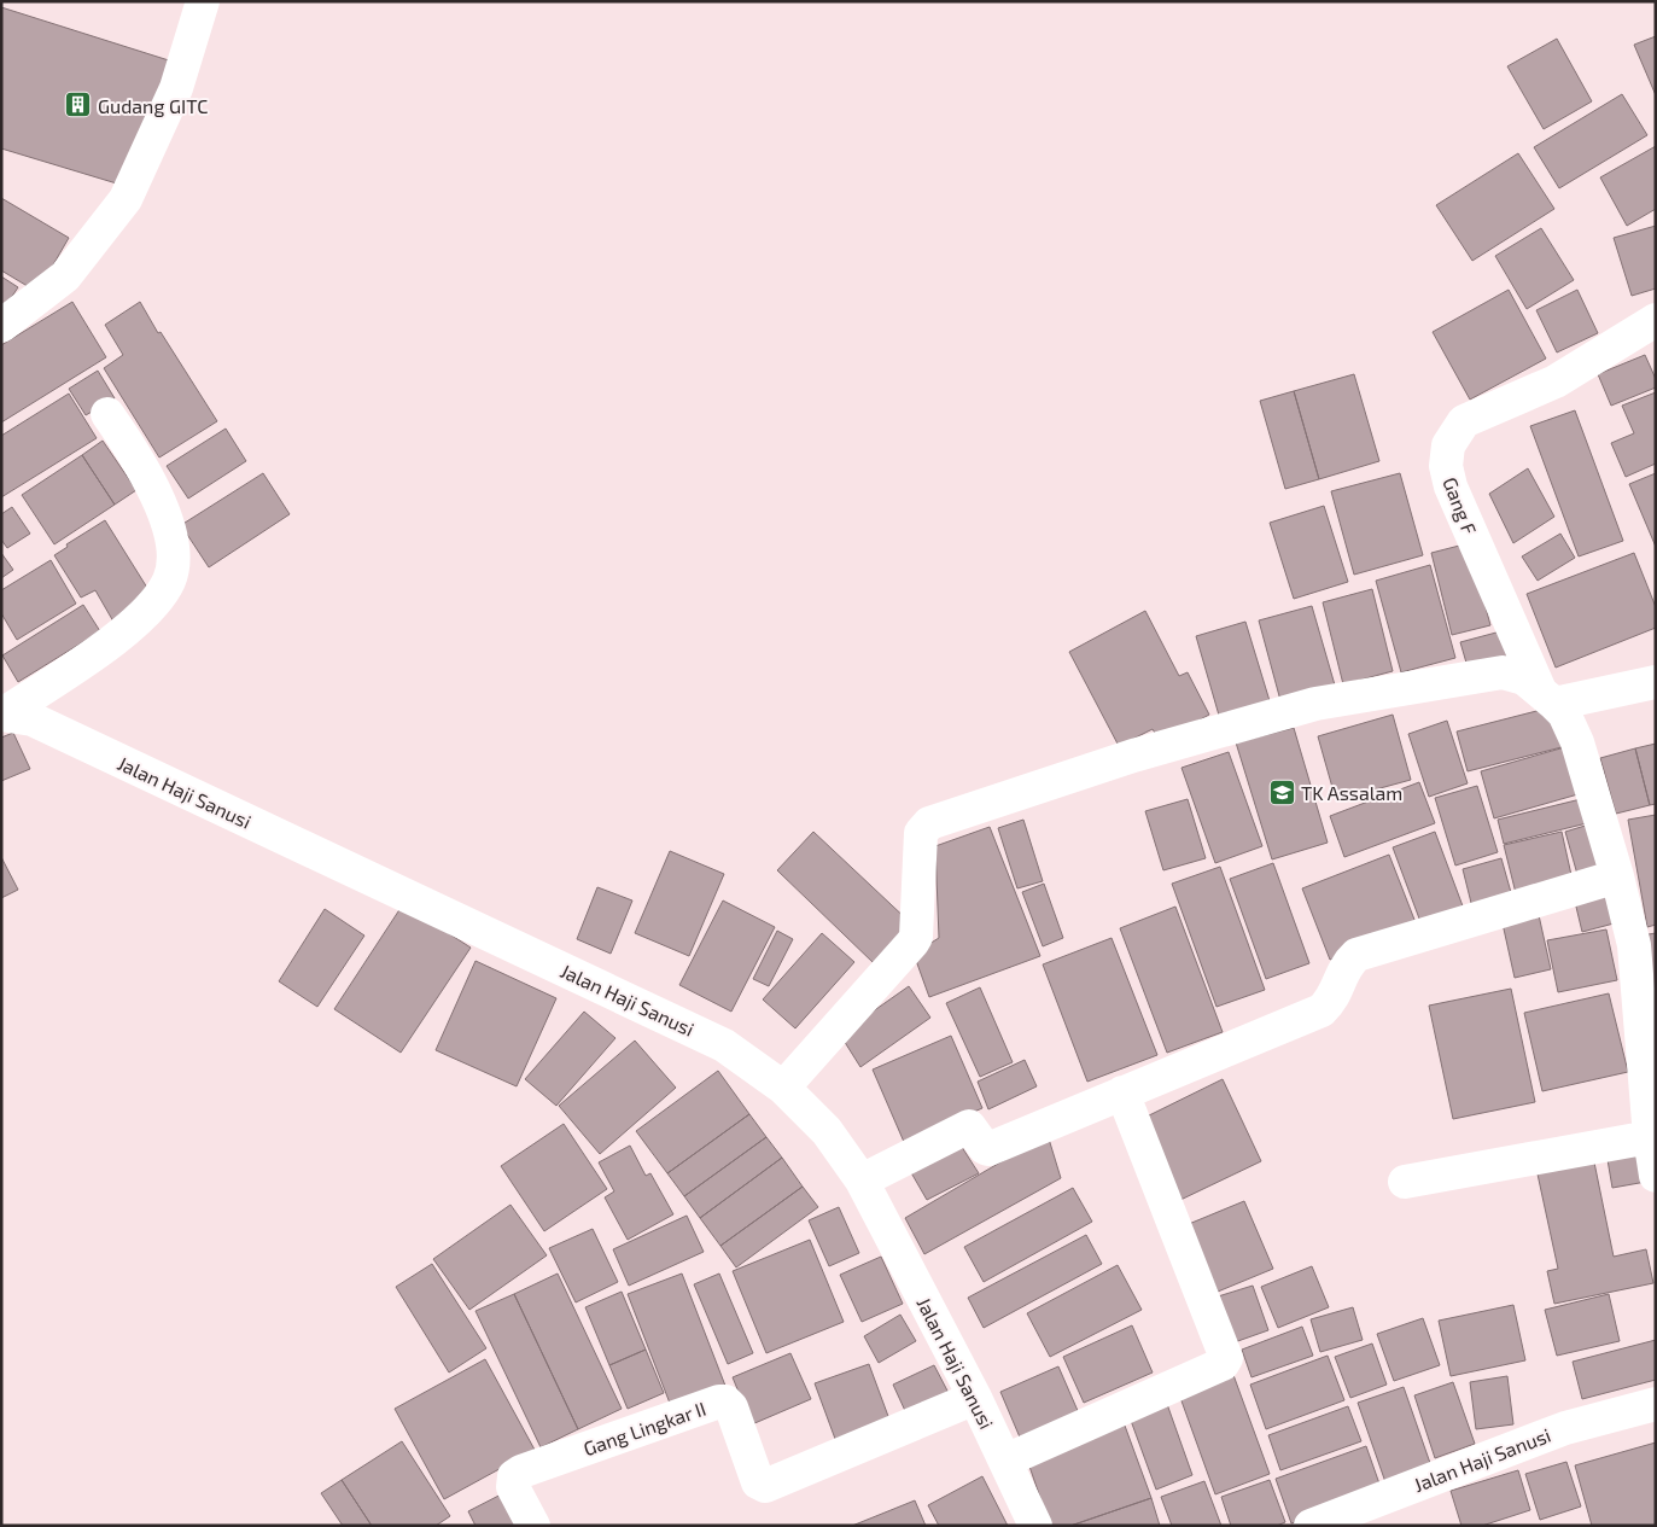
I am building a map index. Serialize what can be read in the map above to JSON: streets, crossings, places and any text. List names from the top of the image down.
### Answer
{
  "streets": {
    "street": ["Gang F", "Jalan Haji Sanusi", "Gang Lingkar II"]
  },
  "crossings": [
    ["Jalan Haji Sanusi", "Gang Lingkar II"]
  ],
  "places": {
    "building": ["Gudang GITC"],
    "school or university": ["TK Assalam"]
  }
}
